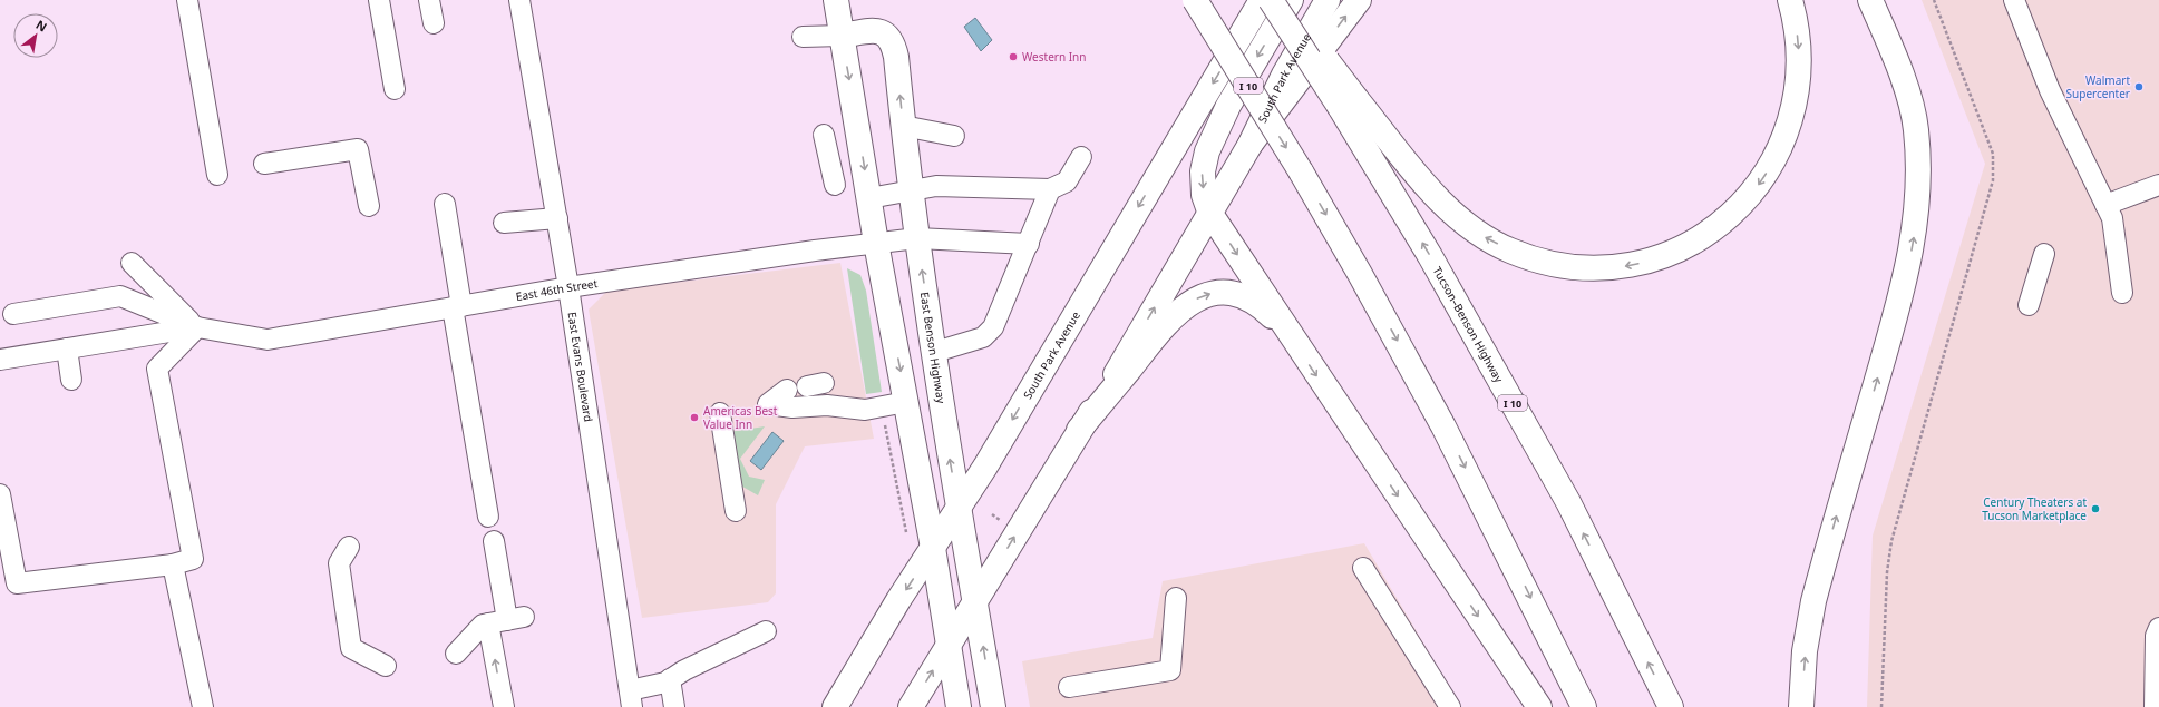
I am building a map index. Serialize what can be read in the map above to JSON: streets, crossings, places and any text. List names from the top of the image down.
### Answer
{
  "streets": {
    "main road": [
      "South Park Avenue",
      "I 10",
      "Tucson–Benson Highway",
      "East Benson Highway"
    ],
    "street": ["East 46th Street", "East Evans Boulevard"]
  },
  "crossings": [
    ["South Park Avenue", "East Benson Highway"],
    ["East 46th Street", "East Benson Highway"],
    ["East 46th Street", "East Evans Boulevard"]
  ],
  "places": [
    "Western Inn",
    "Walmart Supercenter",
    "Americas Best Value Inn",
    "Century Theaters at Tucson Marketplace"
  ],
  "north": "top right"
}
